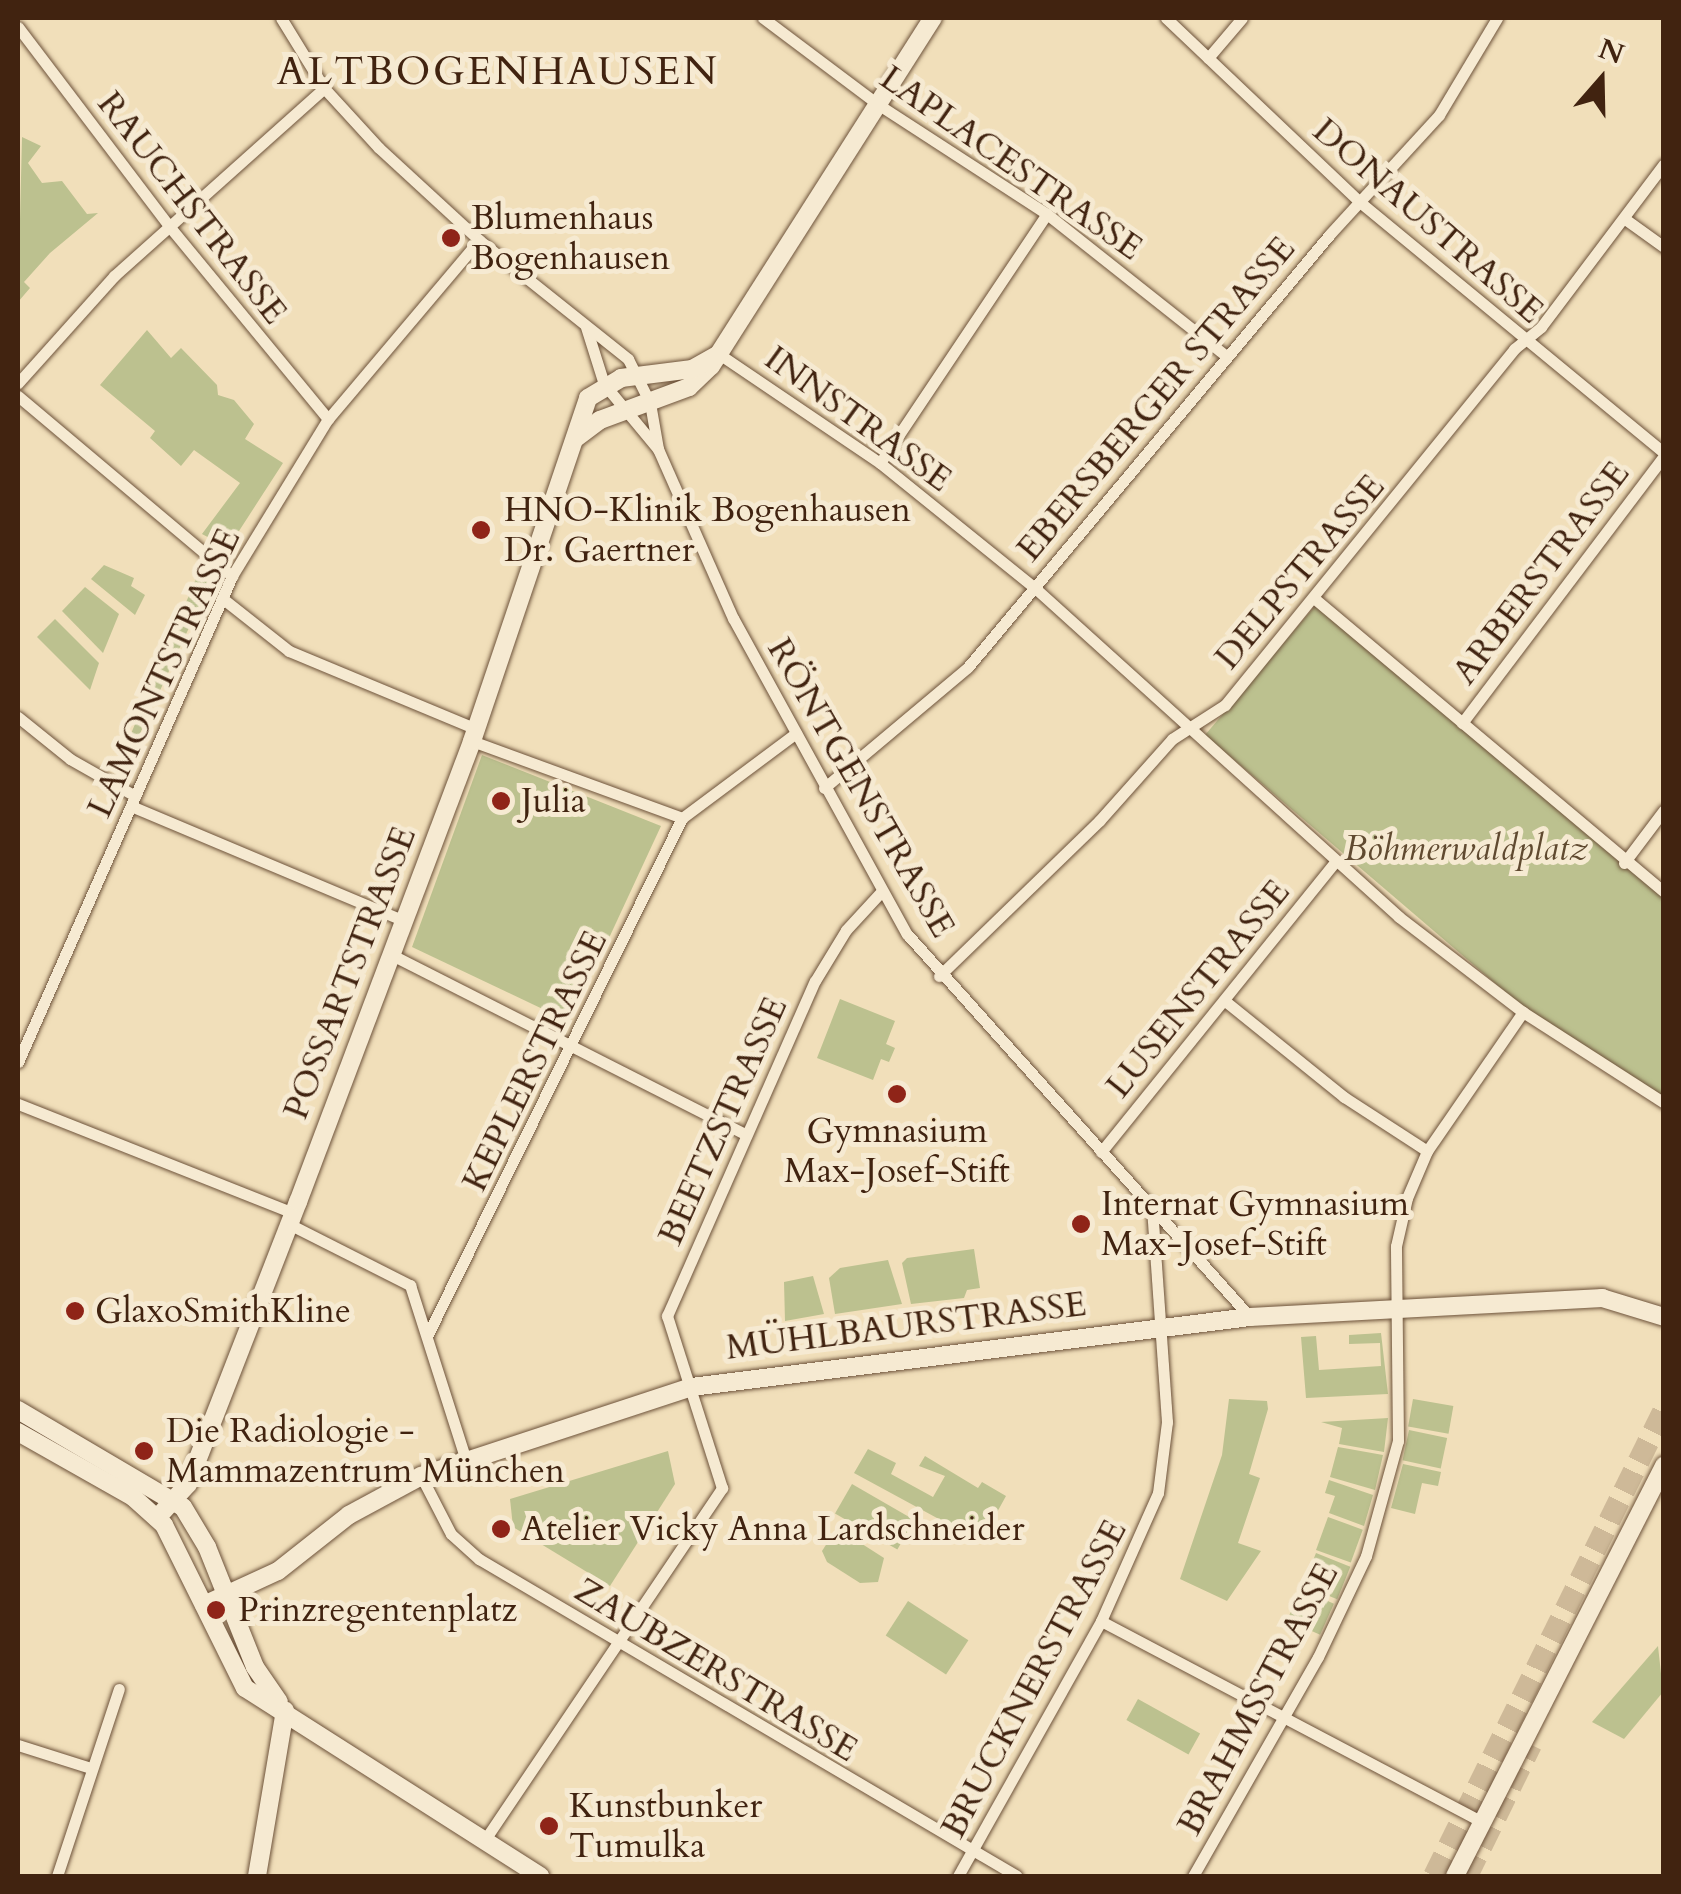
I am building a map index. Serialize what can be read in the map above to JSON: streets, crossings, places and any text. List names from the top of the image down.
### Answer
{
  "streets": {
    "street": [
      "LAPLACESTRASSE",
      "RAUCHSTRASSE",
      "DONAUSTRASSE",
      "EBERSBERGER STRASSE",
      "INNSTRASSE",
      "DELPSTRASSE",
      "ARBERSTRASSE",
      "LAMONTSTRASSE",
      "RÖNTGENSTRASSE",
      "POSSARTSTRASSE",
      "LUSENSTRASSE",
      "KEPLERSTRASSE",
      "BEETZSTRASSE",
      "MÜHLBAURSTRASSE",
      "ZAUBZERSTRASSE",
      "BRUCKNERSTRASSE",
      "BRAHMSSTRASSE"
    ]
  },
  "crossings": [
    ["LAPLACESTRASSE", "EBERSBERGER STRASSE"],
    ["RAUCHSTRASSE", "LAMONTSTRASSE"],
    ["DONAUSTRASSE", "EBERSBERGER STRASSE"],
    ["DONAUSTRASSE", "DELPSTRASSE"],
    ["DONAUSTRASSE", "ARBERSTRASSE"],
    ["EBERSBERGER STRASSE", "INNSTRASSE"],
    ["EBERSBERGER STRASSE", "RÖNTGENSTRASSE"],
    ["INNSTRASSE", "DELPSTRASSE"],
    ["DELPSTRASSE", "RÖNTGENSTRASSE"],
    ["LAMONTSTRASSE", "RÖNTGENSTRASSE"],
    ["RÖNTGENSTRASSE", "POSSARTSTRASSE"],
    ["RÖNTGENSTRASSE", "LUSENSTRASSE"],
    ["RÖNTGENSTRASSE", "KEPLERSTRASSE"],
    ["RÖNTGENSTRASSE", "BEETZSTRASSE"],
    ["RÖNTGENSTRASSE", "MÜHLBAURSTRASSE"],
    ["BEETZSTRASSE", "MÜHLBAURSTRASSE"],
    ["BEETZSTRASSE", "ZAUBZERSTRASSE"],
    ["MÜHLBAURSTRASSE", "ZAUBZERSTRASSE"],
    ["MÜHLBAURSTRASSE", "BRUCKNERSTRASSE"],
    ["MÜHLBAURSTRASSE", "BRAHMSSTRASSE"],
    ["ZAUBZERSTRASSE", "BRUCKNERSTRASSE"]
  ],
  "districts": ["ALTBOGENHAUSEN"],
  "parks": ["Böhmerwaldplatz"],
  "places": [
    "Blumenhaus Bogenhausen",
    "HNO-Klinik Bogenhausen Dr. Gaertner",
    "Julia",
    "Gymnasium Max-Josef-Stift",
    "Internat Gymnasium Max-Josef-Stift",
    "GlaxoSmithKline",
    "Die Radiologie - Mammazentrum München",
    "Atelier Vicky Anna Lardschneider",
    "Prinzregentenplatz",
    "Kunstbunker Tumulka"
  ],
  "north": "top"
}
